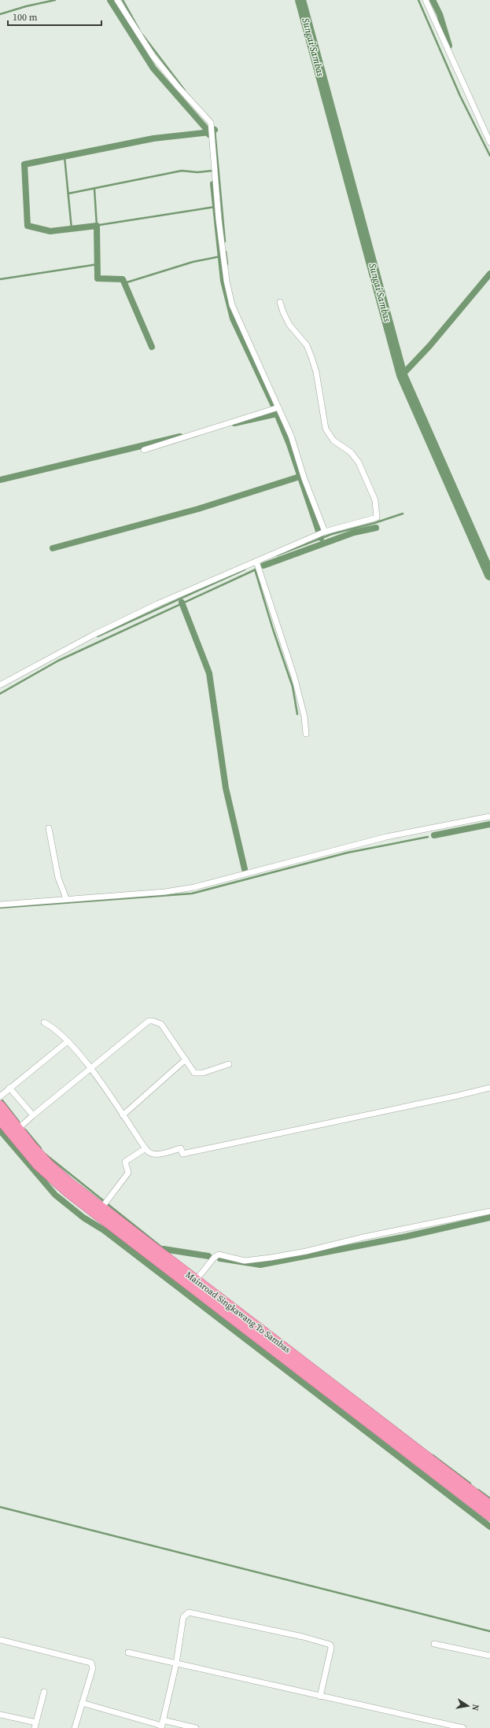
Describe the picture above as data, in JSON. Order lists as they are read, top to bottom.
{
  "streets": {
    "highway": ["Mainroad Singkawang To Sambas"]
  },
  "water": ["Sungai Sambas"],
  "scale_bar": "100 m",
  "north": "right"
}
